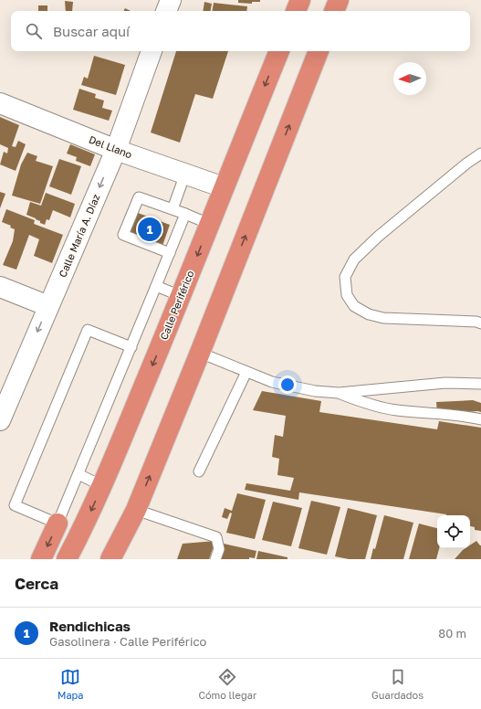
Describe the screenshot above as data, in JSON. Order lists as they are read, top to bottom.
{
  "streets": {
    "highway": ["Calle Periférico"],
    "street": ["Del Llano", "Calle María A. Díaz"]
  },
  "crossings": [
    ["Del Llano", "Calle María A. Díaz"],
    ["Del Llano", "Calle Periférico"]
  ],
  "one_way": ["Calle María A. Díaz"],
  "north": "left",
  "page": {
    "search": "Buscar aquí",
    "pins": "1",
    "heading": "Cerca",
    "list": [
      {
        "mark": "1",
        "name": "Rendichicas",
        "note": "Gasolinera · Calle Periférico",
        "value": "80 m"
      }
    ],
    "nav": ["Mapa", "Cómo llegar", "Guardados"]
  }
}
